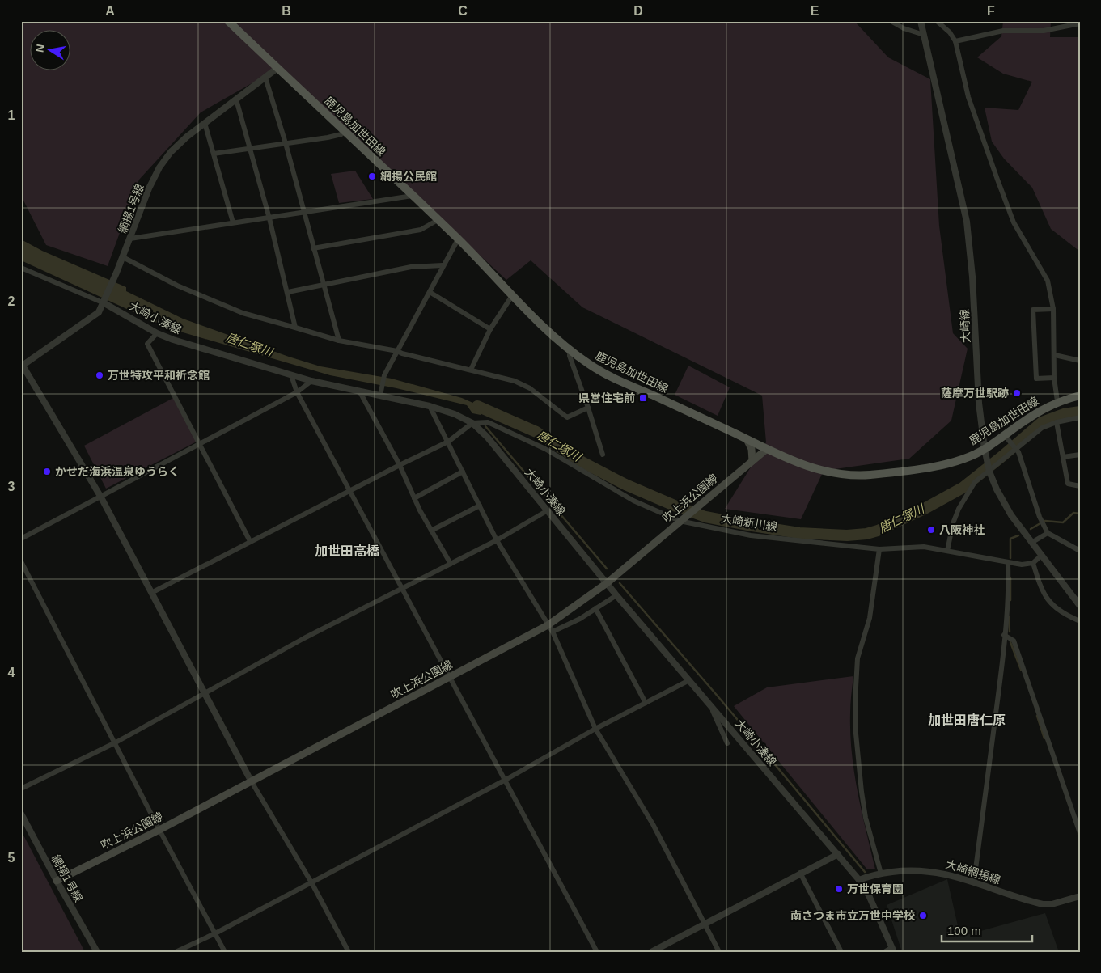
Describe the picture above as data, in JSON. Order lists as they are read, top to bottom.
{
  "streets": {
    "main road": ["鹿児島加世田線", "吹上浜公園線"],
    "street": [
      "網揚1号線",
      "大崎小湊線",
      "大崎線",
      "大崎新川線",
      "大崎網揚線"
    ]
  },
  "crossings": [
    ["鹿児島加世田線", "網揚1号線"],
    ["鹿児島加世田線", "大崎線"],
    ["鹿児島加世田線", "吹上浜公園線"],
    ["網揚1号線", "大崎小湊線"],
    ["網揚1号線", "吹上浜公園線"],
    ["大崎小湊線", "吹上浜公園線"],
    ["大崎小湊線", "大崎新川線"],
    ["大崎小湊線", "大崎網揚線"],
    ["吹上浜公園線", "大崎新川線"]
  ],
  "districts": ["加世田高橋", "加世田唐仁原"],
  "water": ["唐仁塚川"],
  "places": {
    "other": [
      "網揚公民館",
      "万世特攻平和祈念館",
      "薩摩万世駅跡",
      "かせだ海浜温泉ゆうらく",
      "八阪神社",
      "万世保育園",
      "南さつま市立万世中学校"
    ],
    "transit": ["県営住宅前"]
  },
  "scale_bar": "100 m",
  "north": "left",
  "grid": {
    "columns": [
      "A",
      "B",
      "C",
      "D",
      "E",
      "F"
    ],
    "rows": [
      "1",
      "2",
      "3",
      "4",
      "5"
    ]
  }
}
